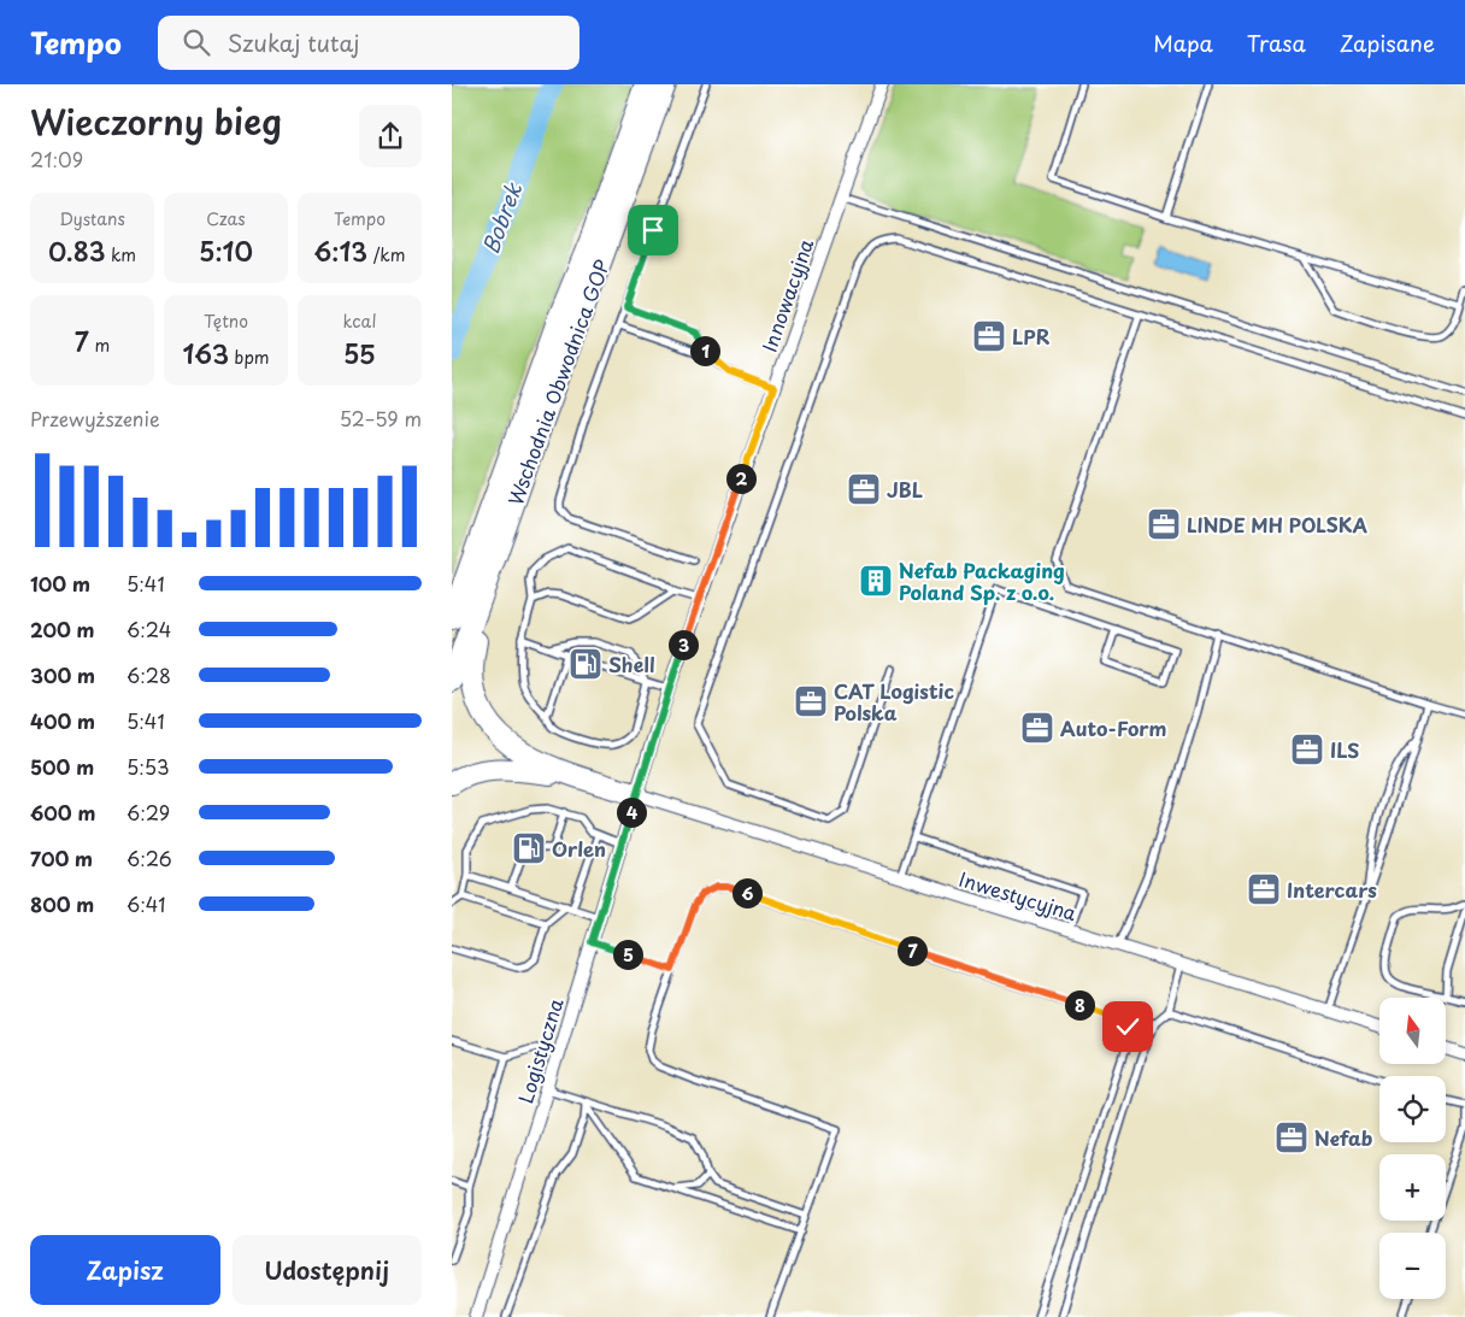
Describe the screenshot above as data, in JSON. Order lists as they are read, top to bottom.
{
  "streets": {
    "highway": ["Wschodnia Obwodnica GOP"],
    "street": ["Innowacyjna", "Inwestycyjna", "Logistyczna"]
  },
  "crossings": [
    ["Innowacyjna", "Inwestycyjna"],
    ["Innowacyjna", "Logistyczna"],
    ["Inwestycyjna", "Logistyczna"]
  ],
  "water": ["Bobrek"],
  "places": {
    "office": [
      "LPR",
      "JBL",
      "LINDE MH POLSKA",
      "CAT Logistic Polska",
      "Auto-Form",
      "ILS",
      "Intercars",
      "Nefab"
    ],
    "building": ["Nefab Packaging Poland Sp. z o.o."],
    "fuel station": ["Shell", "Orlen"]
  },
  "north": "top",
  "page": {
    "header": "Tempo",
    "search": "Szukaj tutaj",
    "nav": ["Mapa", "Trasa", "Zapisane"],
    "heading": ["Wieczorny bieg", "21:09"],
    "stats": [
      ["Dystans", "0.83 km"],
      ["Czas", "5:10"],
      ["Tempo", "6:13 /km"],
      ["7 m"],
      ["Tętno", "163 bpm"],
      ["kcal", "55"]
    ],
    "pins": [
      "1",
      "2",
      "3",
      "4",
      "6",
      "7",
      "5",
      "8"
    ],
    "chart": ["Przewyższenie", "52–59 m"],
    "list": [
      {
        "name": "100 m",
        "note": "5:41"
      },
      {
        "name": "200 m",
        "note": "6:24"
      },
      {
        "name": "300 m",
        "note": "6:28"
      },
      {
        "name": "400 m",
        "note": "5:41"
      },
      {
        "name": "500 m",
        "note": "5:53"
      },
      {
        "name": "600 m",
        "note": "6:29"
      },
      {
        "name": "700 m",
        "note": "6:26"
      },
      {
        "name": "800 m",
        "note": "6:41"
      }
    ],
    "map_buttons": ["+", "−"],
    "buttons": ["Zapisz", "Udostępnij"]
  }
}
